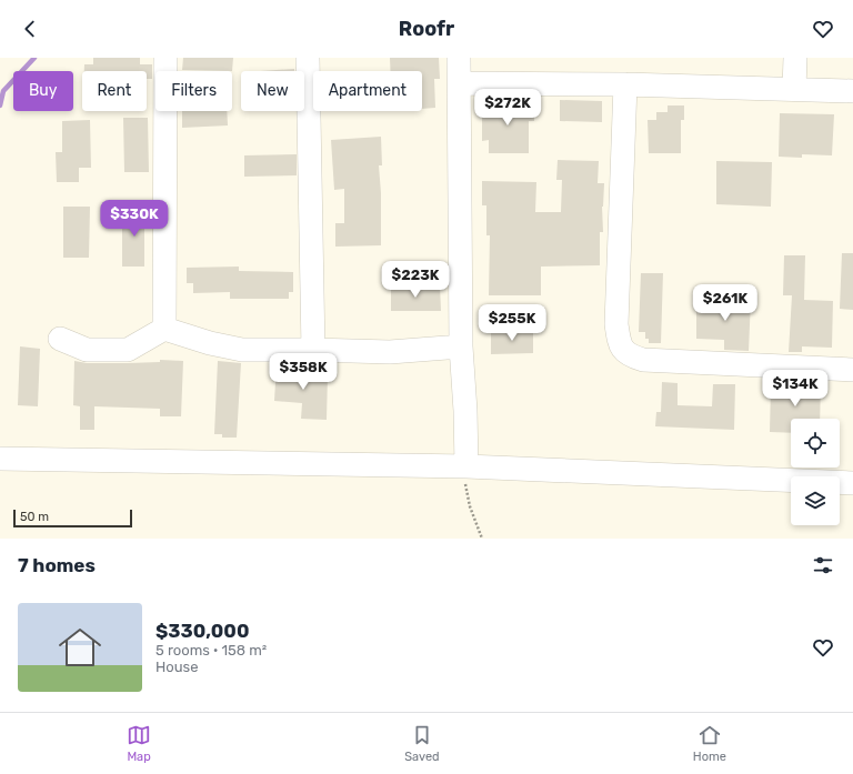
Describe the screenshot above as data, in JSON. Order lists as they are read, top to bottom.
{
  "scale_bar": "50 m",
  "page": {
    "header": "Roofr",
    "chip": [
      "Buy",
      "Rent",
      "Filters",
      "New",
      "Apartment"
    ],
    "price": [
      "$272K",
      "$330K",
      "$223K",
      "$261K",
      "$255K",
      "$358K",
      "$134K"
    ],
    "scale": "50 m",
    "heading": "7 homes",
    "list": [
      {
        "name": "$330,000",
        "note": "5 rooms · 158 m² · House"
      }
    ],
    "tabs": ["Map", "Saved", "Home"]
  }
}
